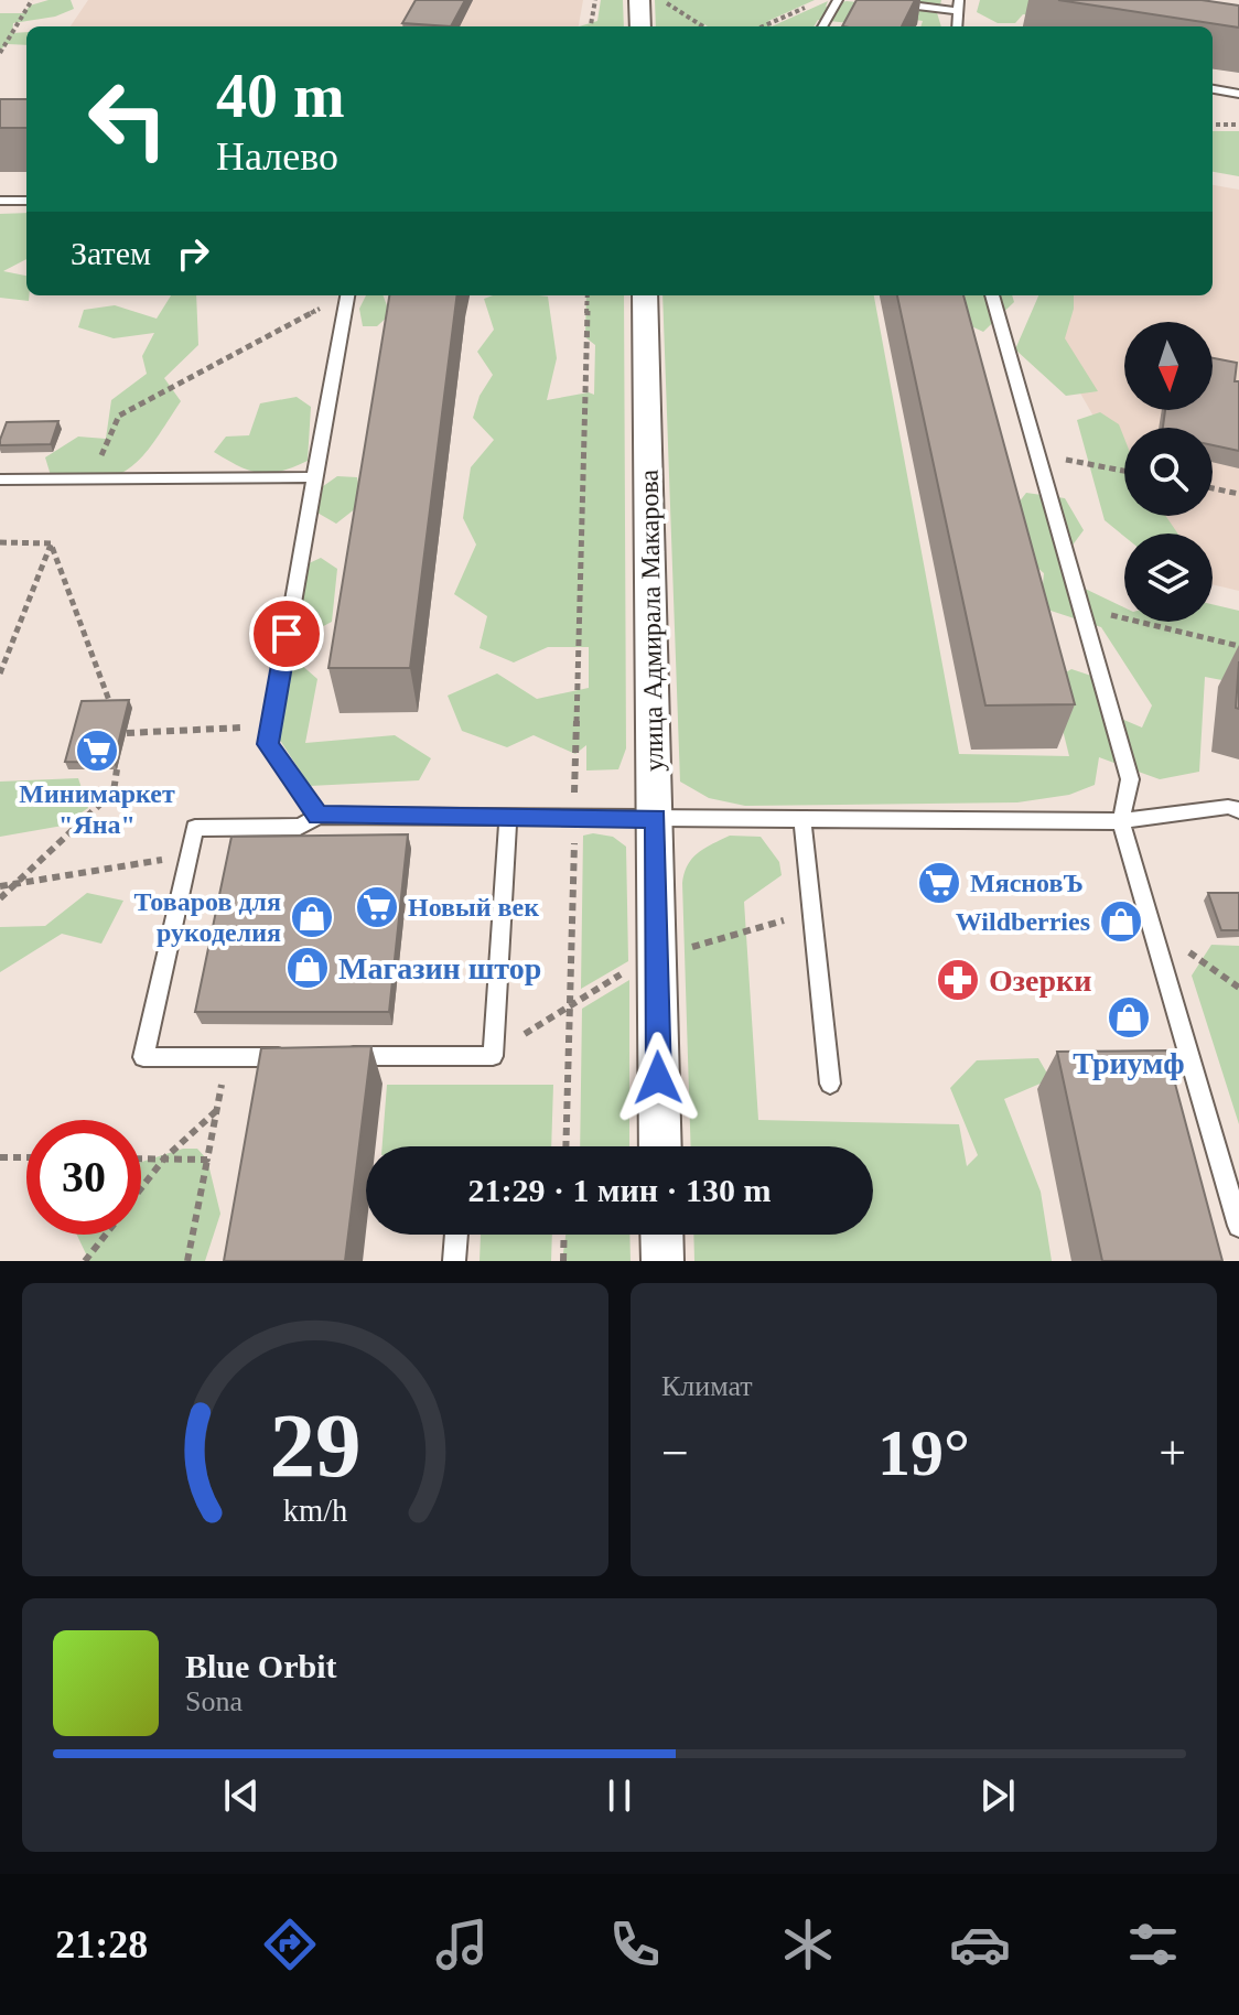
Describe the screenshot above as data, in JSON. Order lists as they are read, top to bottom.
{
  "streets": {
    "street": ["улица Адмирала Макарова"]
  },
  "places": {
    "supermarket": ["Минимаркет \"Яна\"", "МясновЪ", "Новый век"],
    "shop": [
      "Товаров для рукоделия",
      "Wildberries",
      "Магазин штор",
      "Триумф"
    ],
    "pharmacy": ["Озерки"]
  },
  "north": "bottom",
  "page": {
    "turn": ["40 m", "Налево"],
    "then": "Затем",
    "limit": "30",
    "trip": "21:29 · 1 мин · 130 m",
    "tile": "Климат",
    "heat": ["−", "19°", "+"],
    "song": ["Blue Orbit", "Sona"],
    "tabs": "21:28",
    "gauge": ["29", "km/h"]
  }
}
